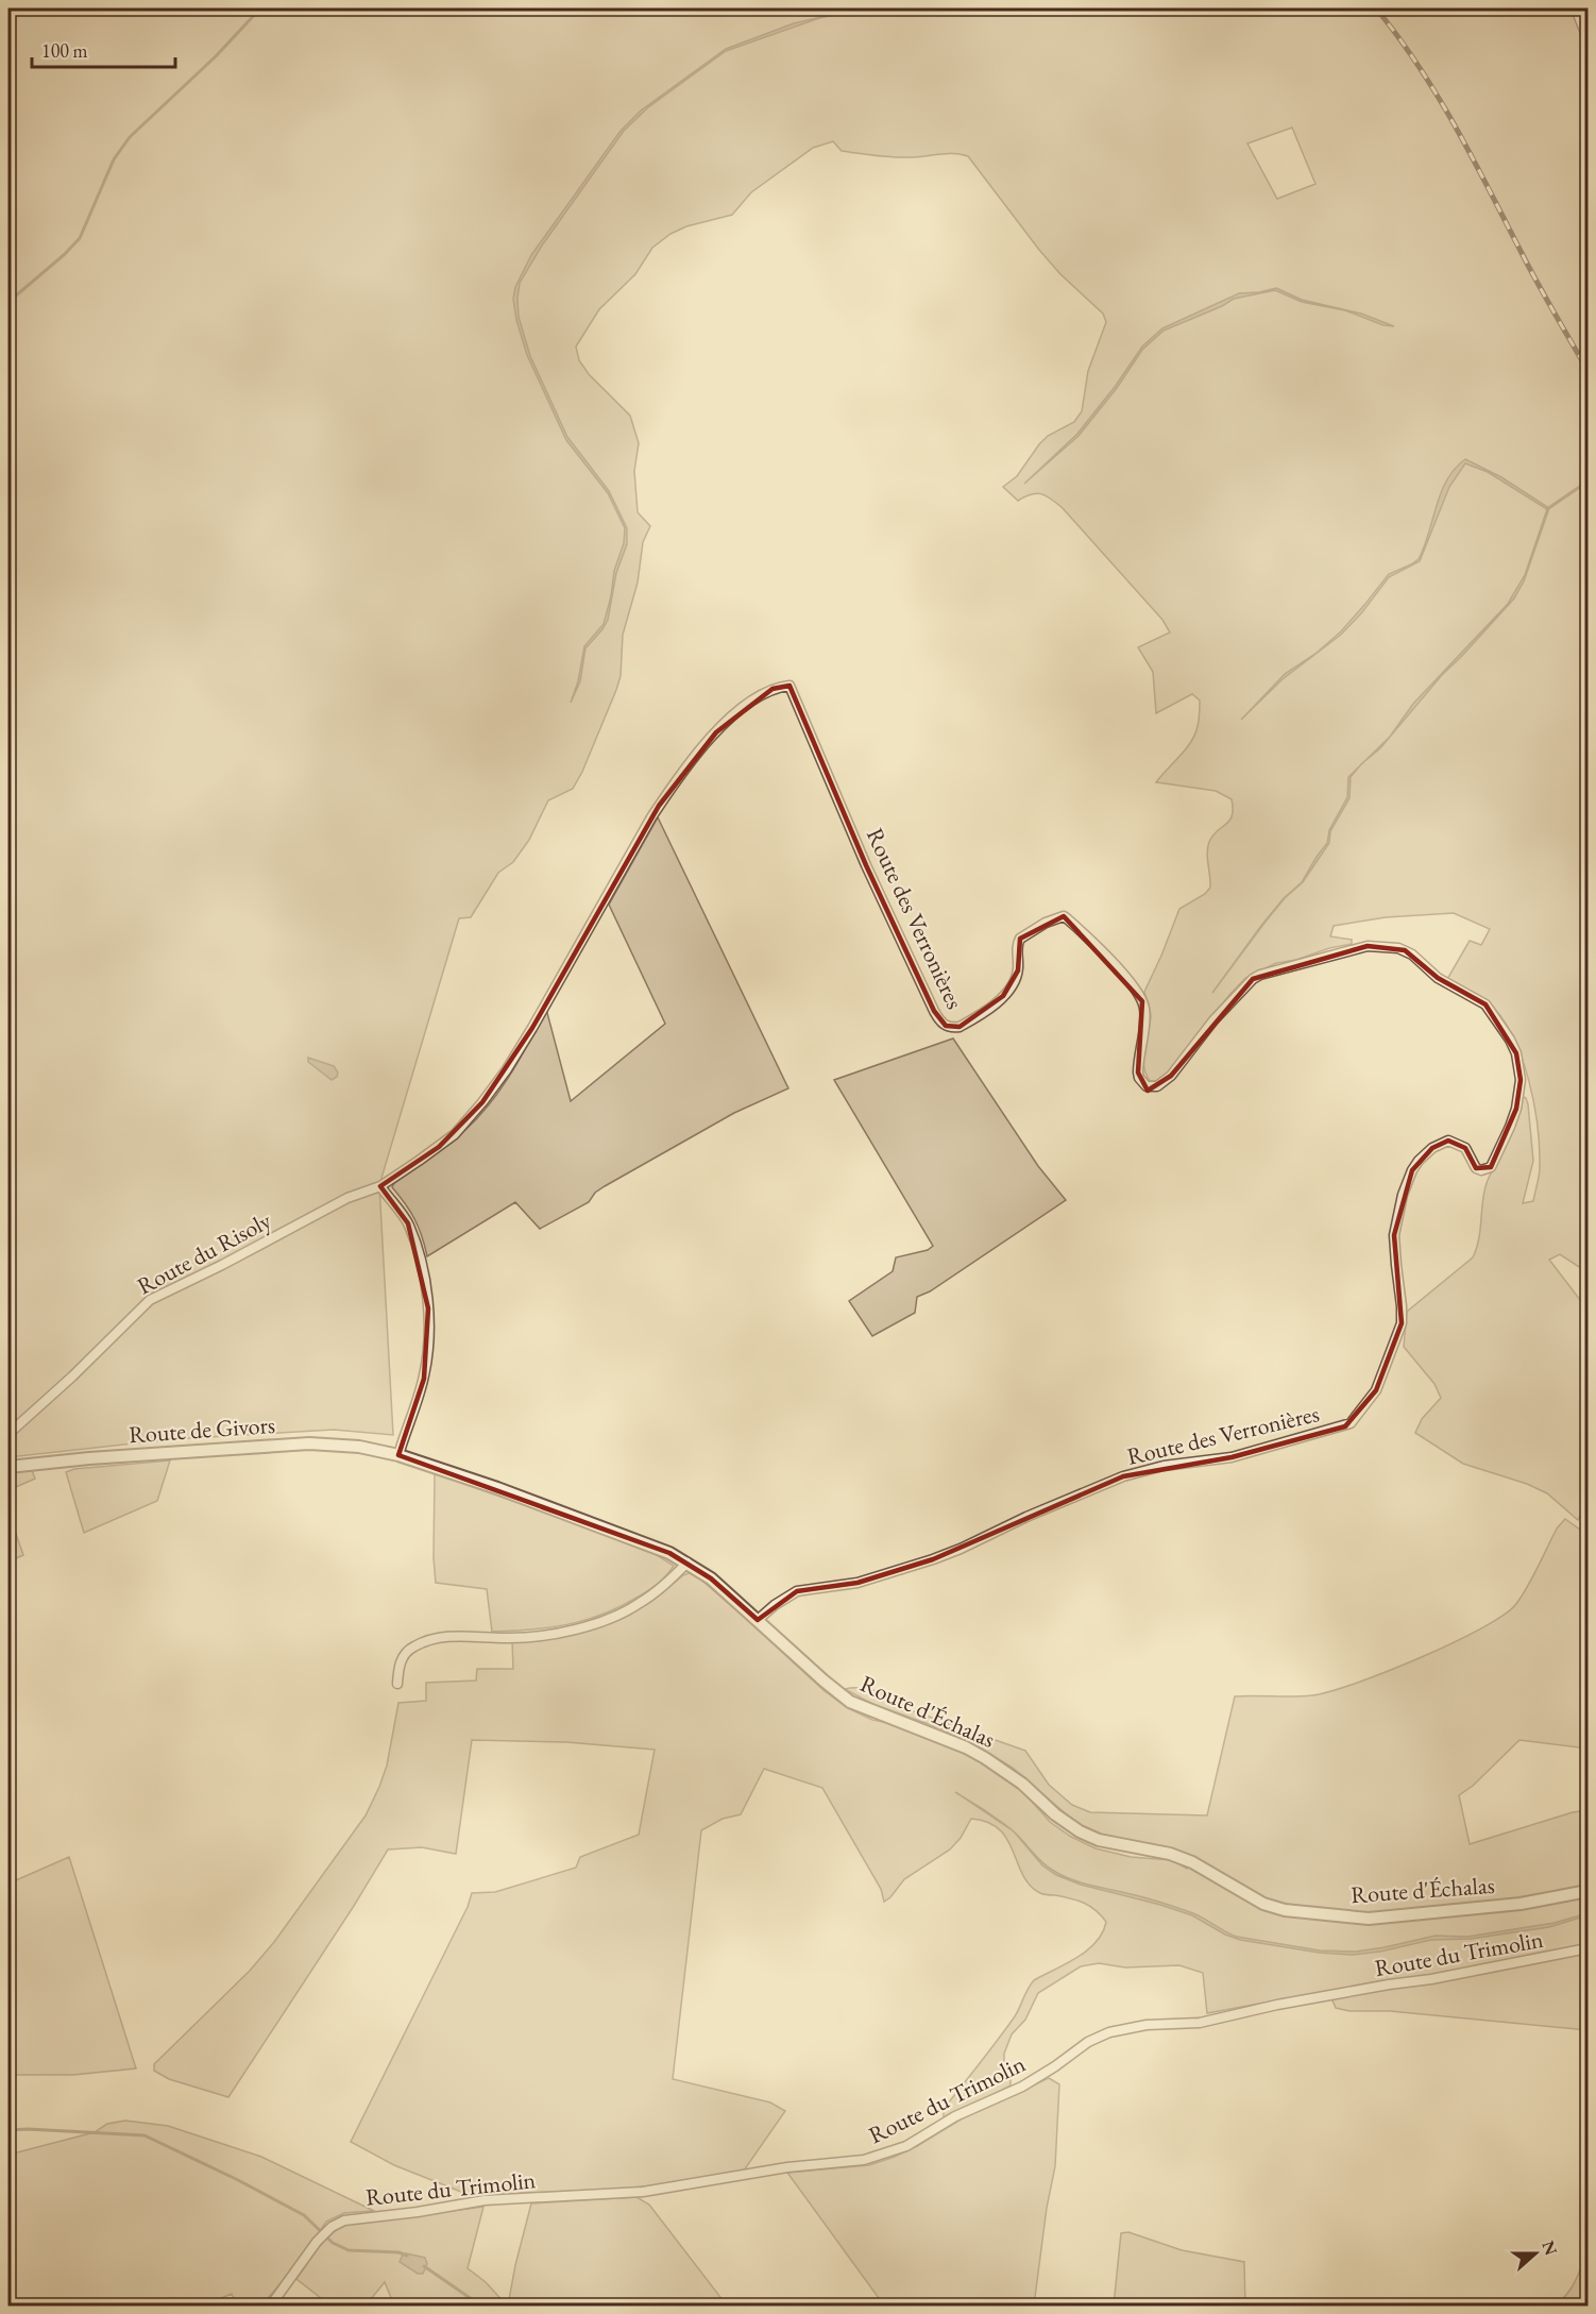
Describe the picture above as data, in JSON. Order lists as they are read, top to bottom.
{
  "streets": {
    "street": [
      "Route des Verronières",
      "Route du Risoly",
      "Route de Givors",
      "Route d'Échalas",
      "Route du Trimolin"
    ]
  },
  "crossings": [
    ["Route des Verronières", "Route du Risoly"],
    ["Route des Verronières", "Route d'Échalas"],
    ["Route de Givors", "Route d'Échalas"]
  ],
  "scale_bar": "100 m",
  "north": "right"
}
